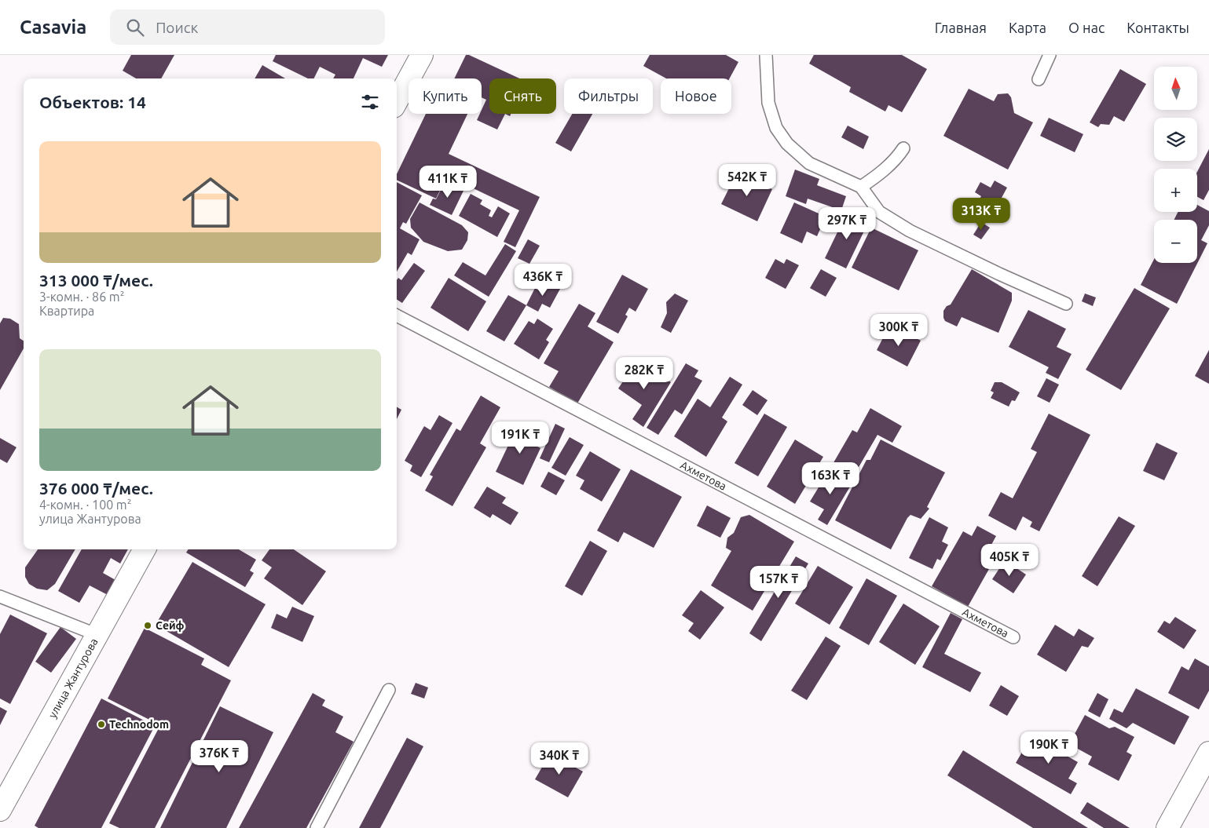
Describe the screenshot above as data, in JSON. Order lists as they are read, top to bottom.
{
  "streets": {
    "street": ["улица Жантурова"],
    "lane": ["Ахметова"]
  },
  "places": ["Сейф", "Technodom"],
  "north": "top",
  "page": {
    "header": "Casavia",
    "search": "Поиск",
    "nav": [
      "Главная",
      "Карта",
      "О нас",
      "Контакты"
    ],
    "map_buttons": ["+", "−"],
    "chip": [
      "Купить",
      "Снять",
      "Фильтры",
      "Новое"
    ],
    "heading": "Объектов: 14",
    "list": [
      {
        "name": "313 000 ₸/мес.",
        "note": "3-комн. · 86 m² · Квартира"
      },
      {
        "name": "376 000 ₸/мес.",
        "note": "4-комн. · 100 m² · улица Жантурова"
      }
    ],
    "price": [
      "542K ₸",
      "411K ₸",
      "313K ₸",
      "297K ₸",
      "436K ₸",
      "300K ₸",
      "282K ₸",
      "191K ₸",
      "163K ₸",
      "405K ₸",
      "157K ₸",
      "190K ₸",
      "376K ₸",
      "340K ₸"
    ]
  }
}
